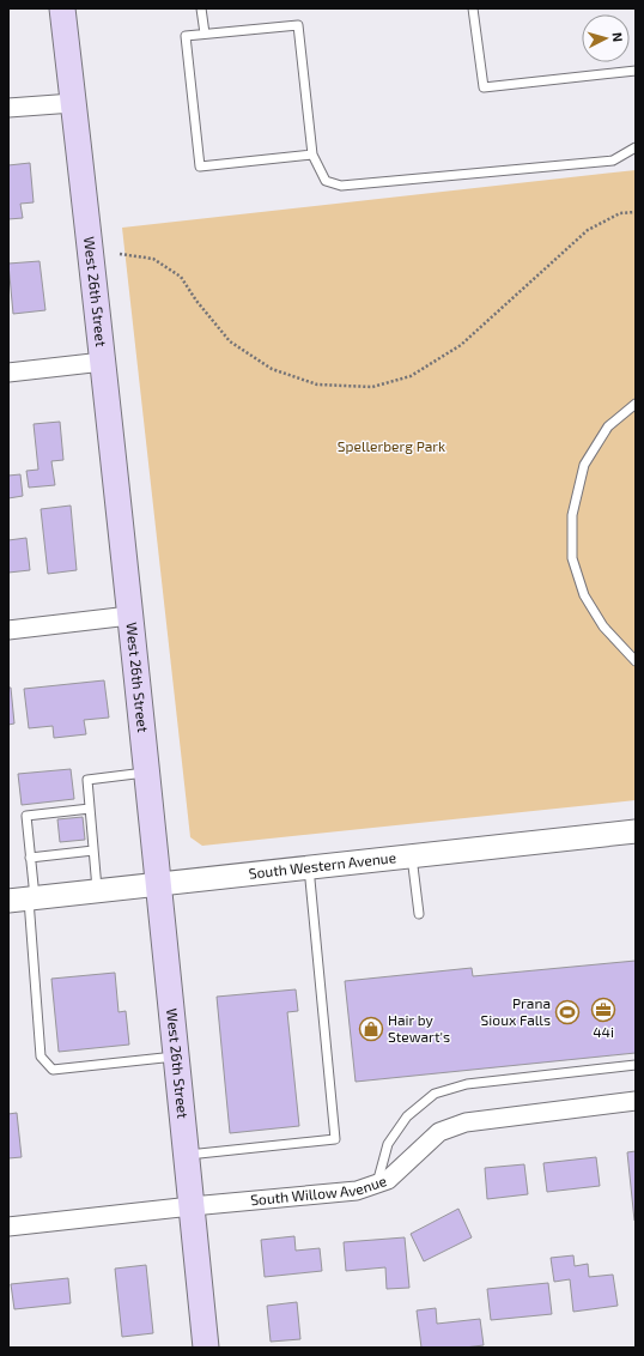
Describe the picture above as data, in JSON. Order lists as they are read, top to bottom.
{
  "streets": {
    "main road": ["West 26th Street"],
    "street": ["South Western Avenue", "South Willow Avenue"]
  },
  "crossings": [
    ["West 26th Street", "South Western Avenue"],
    ["West 26th Street", "South Willow Avenue"]
  ],
  "parks": ["Spellerberg Park"],
  "places": {
    "office": ["44i"],
    "sports": ["Prana Sioux Falls"],
    "shop": ["Hair by Stewart's"]
  },
  "north": "right"
}
